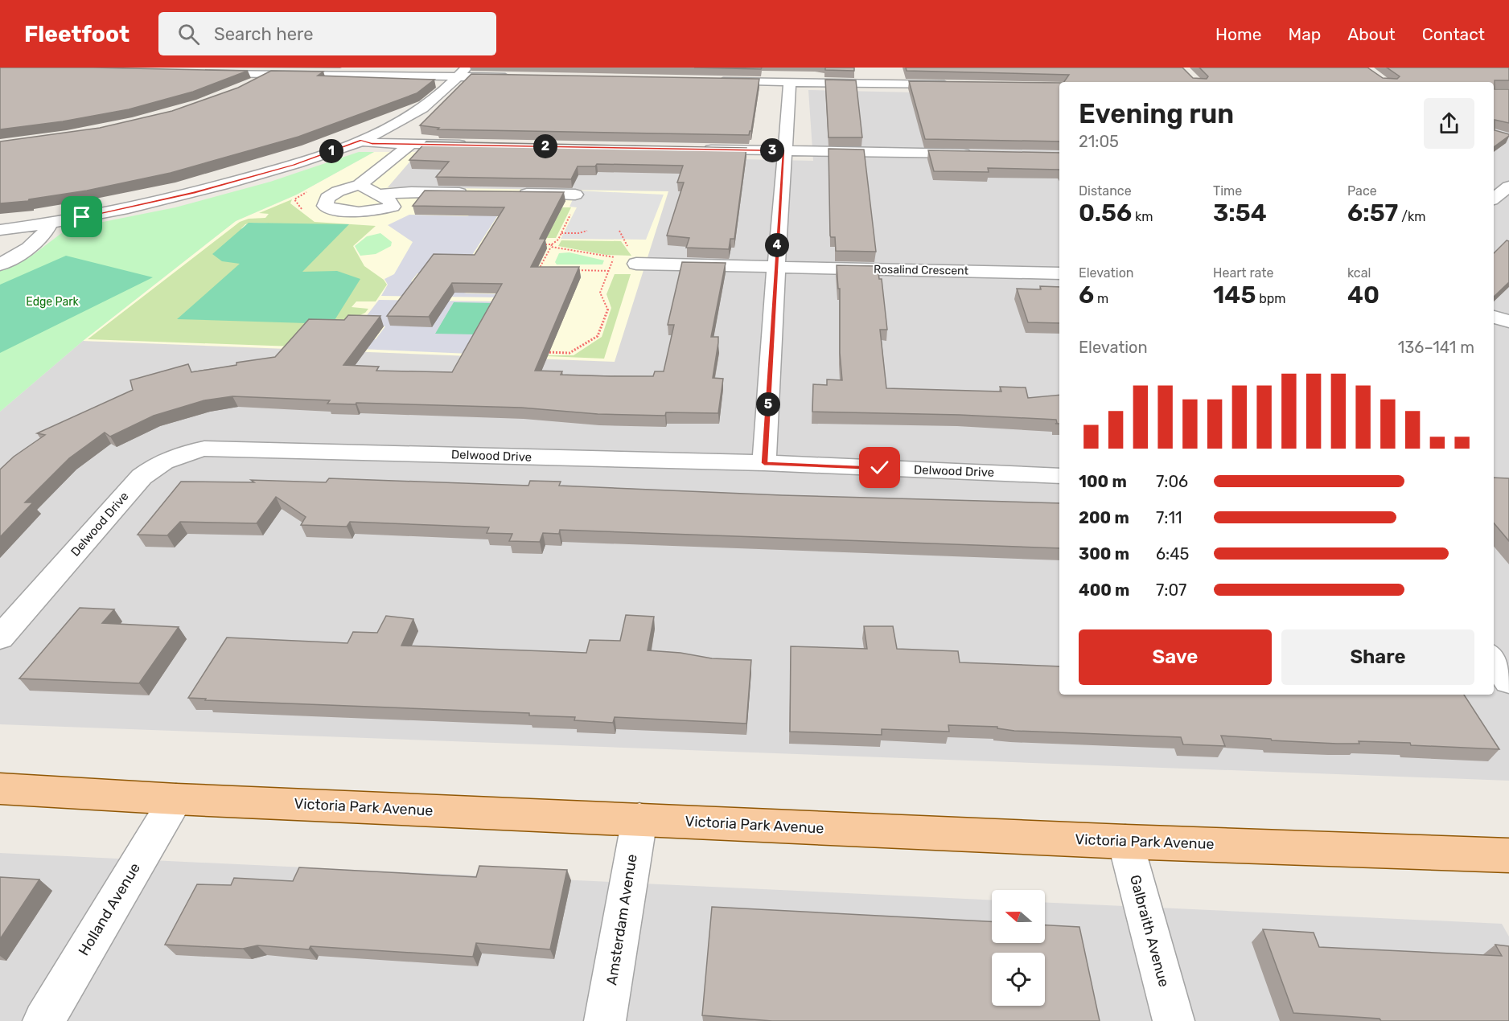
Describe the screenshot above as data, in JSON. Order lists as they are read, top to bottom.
{
  "streets": {
    "main road": ["Victoria Park Avenue"],
    "street": [
      "Rosalind Crescent",
      "Delwood Drive",
      "Holland Avenue",
      "Amsterdam Avenue",
      "Galbraith Avenue"
    ]
  },
  "crossings": [
    ["Victoria Park Avenue", "Holland Avenue"],
    ["Victoria Park Avenue", "Amsterdam Avenue"],
    ["Victoria Park Avenue", "Galbraith Avenue"]
  ],
  "parks": ["Edge Park"],
  "north": "left",
  "page": {
    "header": "Fleetfoot",
    "search": "Search here",
    "nav": [
      "Home",
      "Map",
      "About",
      "Contact"
    ],
    "heading": ["Evening run", "21:05"],
    "pins": [
      "2",
      "3",
      "1",
      "4",
      "5"
    ],
    "stats": [
      ["Distance", "0.56 km"],
      ["Time", "3:54"],
      ["Pace", "6:57 /km"],
      ["Elevation", "6 m"],
      ["Heart rate", "145 bpm"],
      ["kcal", "40"]
    ],
    "chart": ["Elevation", "136–141 m"],
    "list": [
      {
        "name": "100 m",
        "note": "7:06"
      },
      {
        "name": "200 m",
        "note": "7:11"
      },
      {
        "name": "300 m",
        "note": "6:45"
      },
      {
        "name": "400 m",
        "note": "7:07"
      }
    ],
    "buttons": ["Save", "Share"]
  }
}
